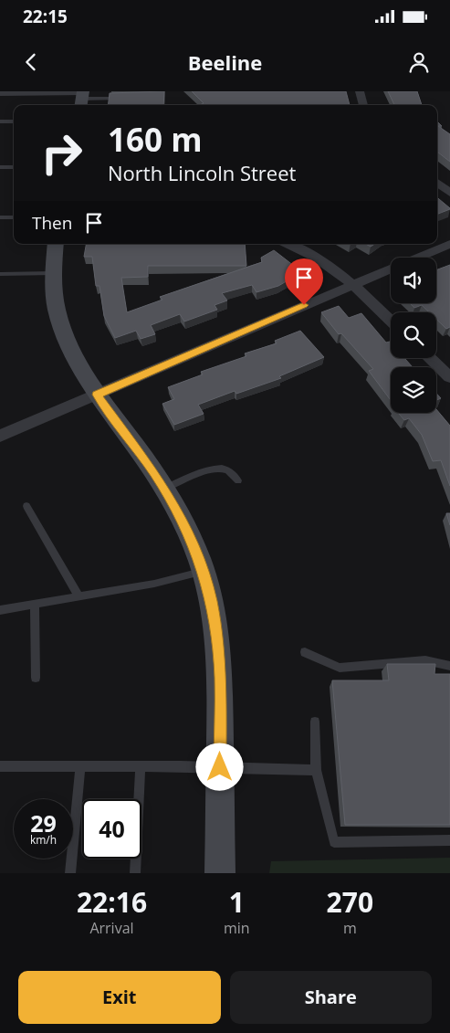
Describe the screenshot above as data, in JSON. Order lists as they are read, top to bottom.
{
  "page": {
    "status": "22:15",
    "header": "Beeline",
    "turn": ["160 m", "North Lincoln Street"],
    "then": "Then",
    "speed": "29 km/h",
    "limit": "40",
    "eta": [
      "22:16",
      "Arrival",
      "1",
      "min",
      "270",
      "m"
    ],
    "buttons": ["Exit", "Share"]
  }
}
